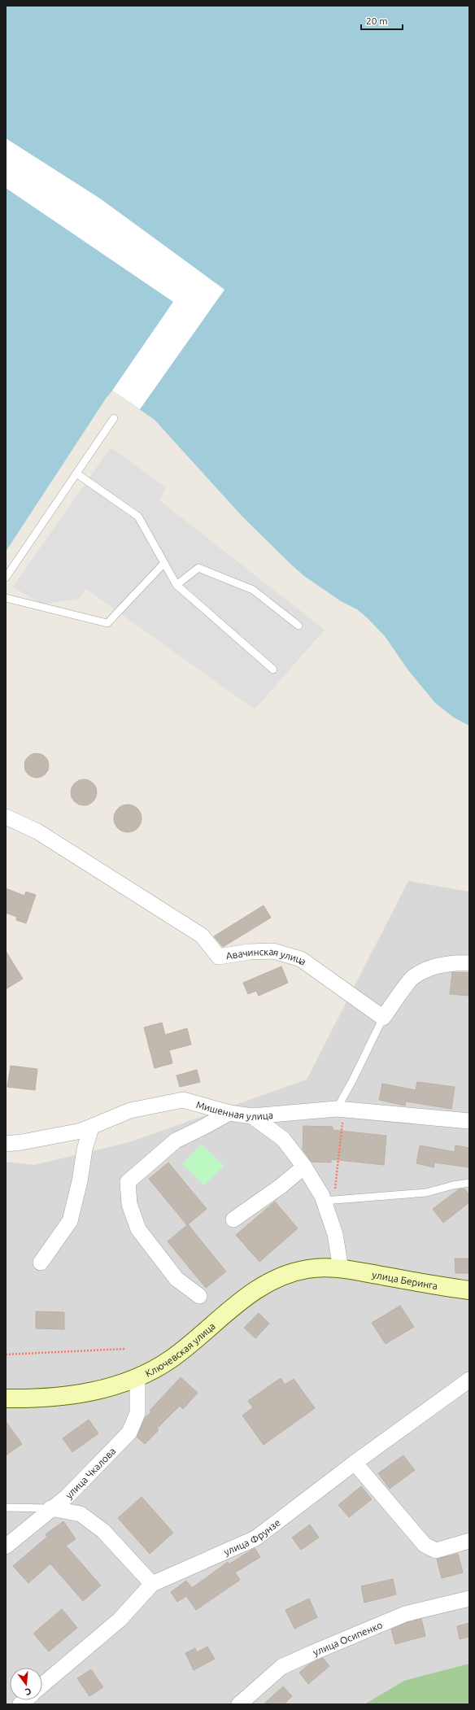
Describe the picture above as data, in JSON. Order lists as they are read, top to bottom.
{
  "streets": {
    "main road": ["улица Беринга", "Ключевская улица"],
    "street": [
      "Авачинская улица",
      "Мишенная улица",
      "улица Чкалова",
      "улица Фрунзе",
      "улица Осипенко"
    ]
  },
  "crossings": [
    ["улица Беринга", "Ключевская улица"],
    ["Ключевская улица", "улица Чкалова"]
  ],
  "scale_bar": "20 m",
  "north": "bottom"
}
